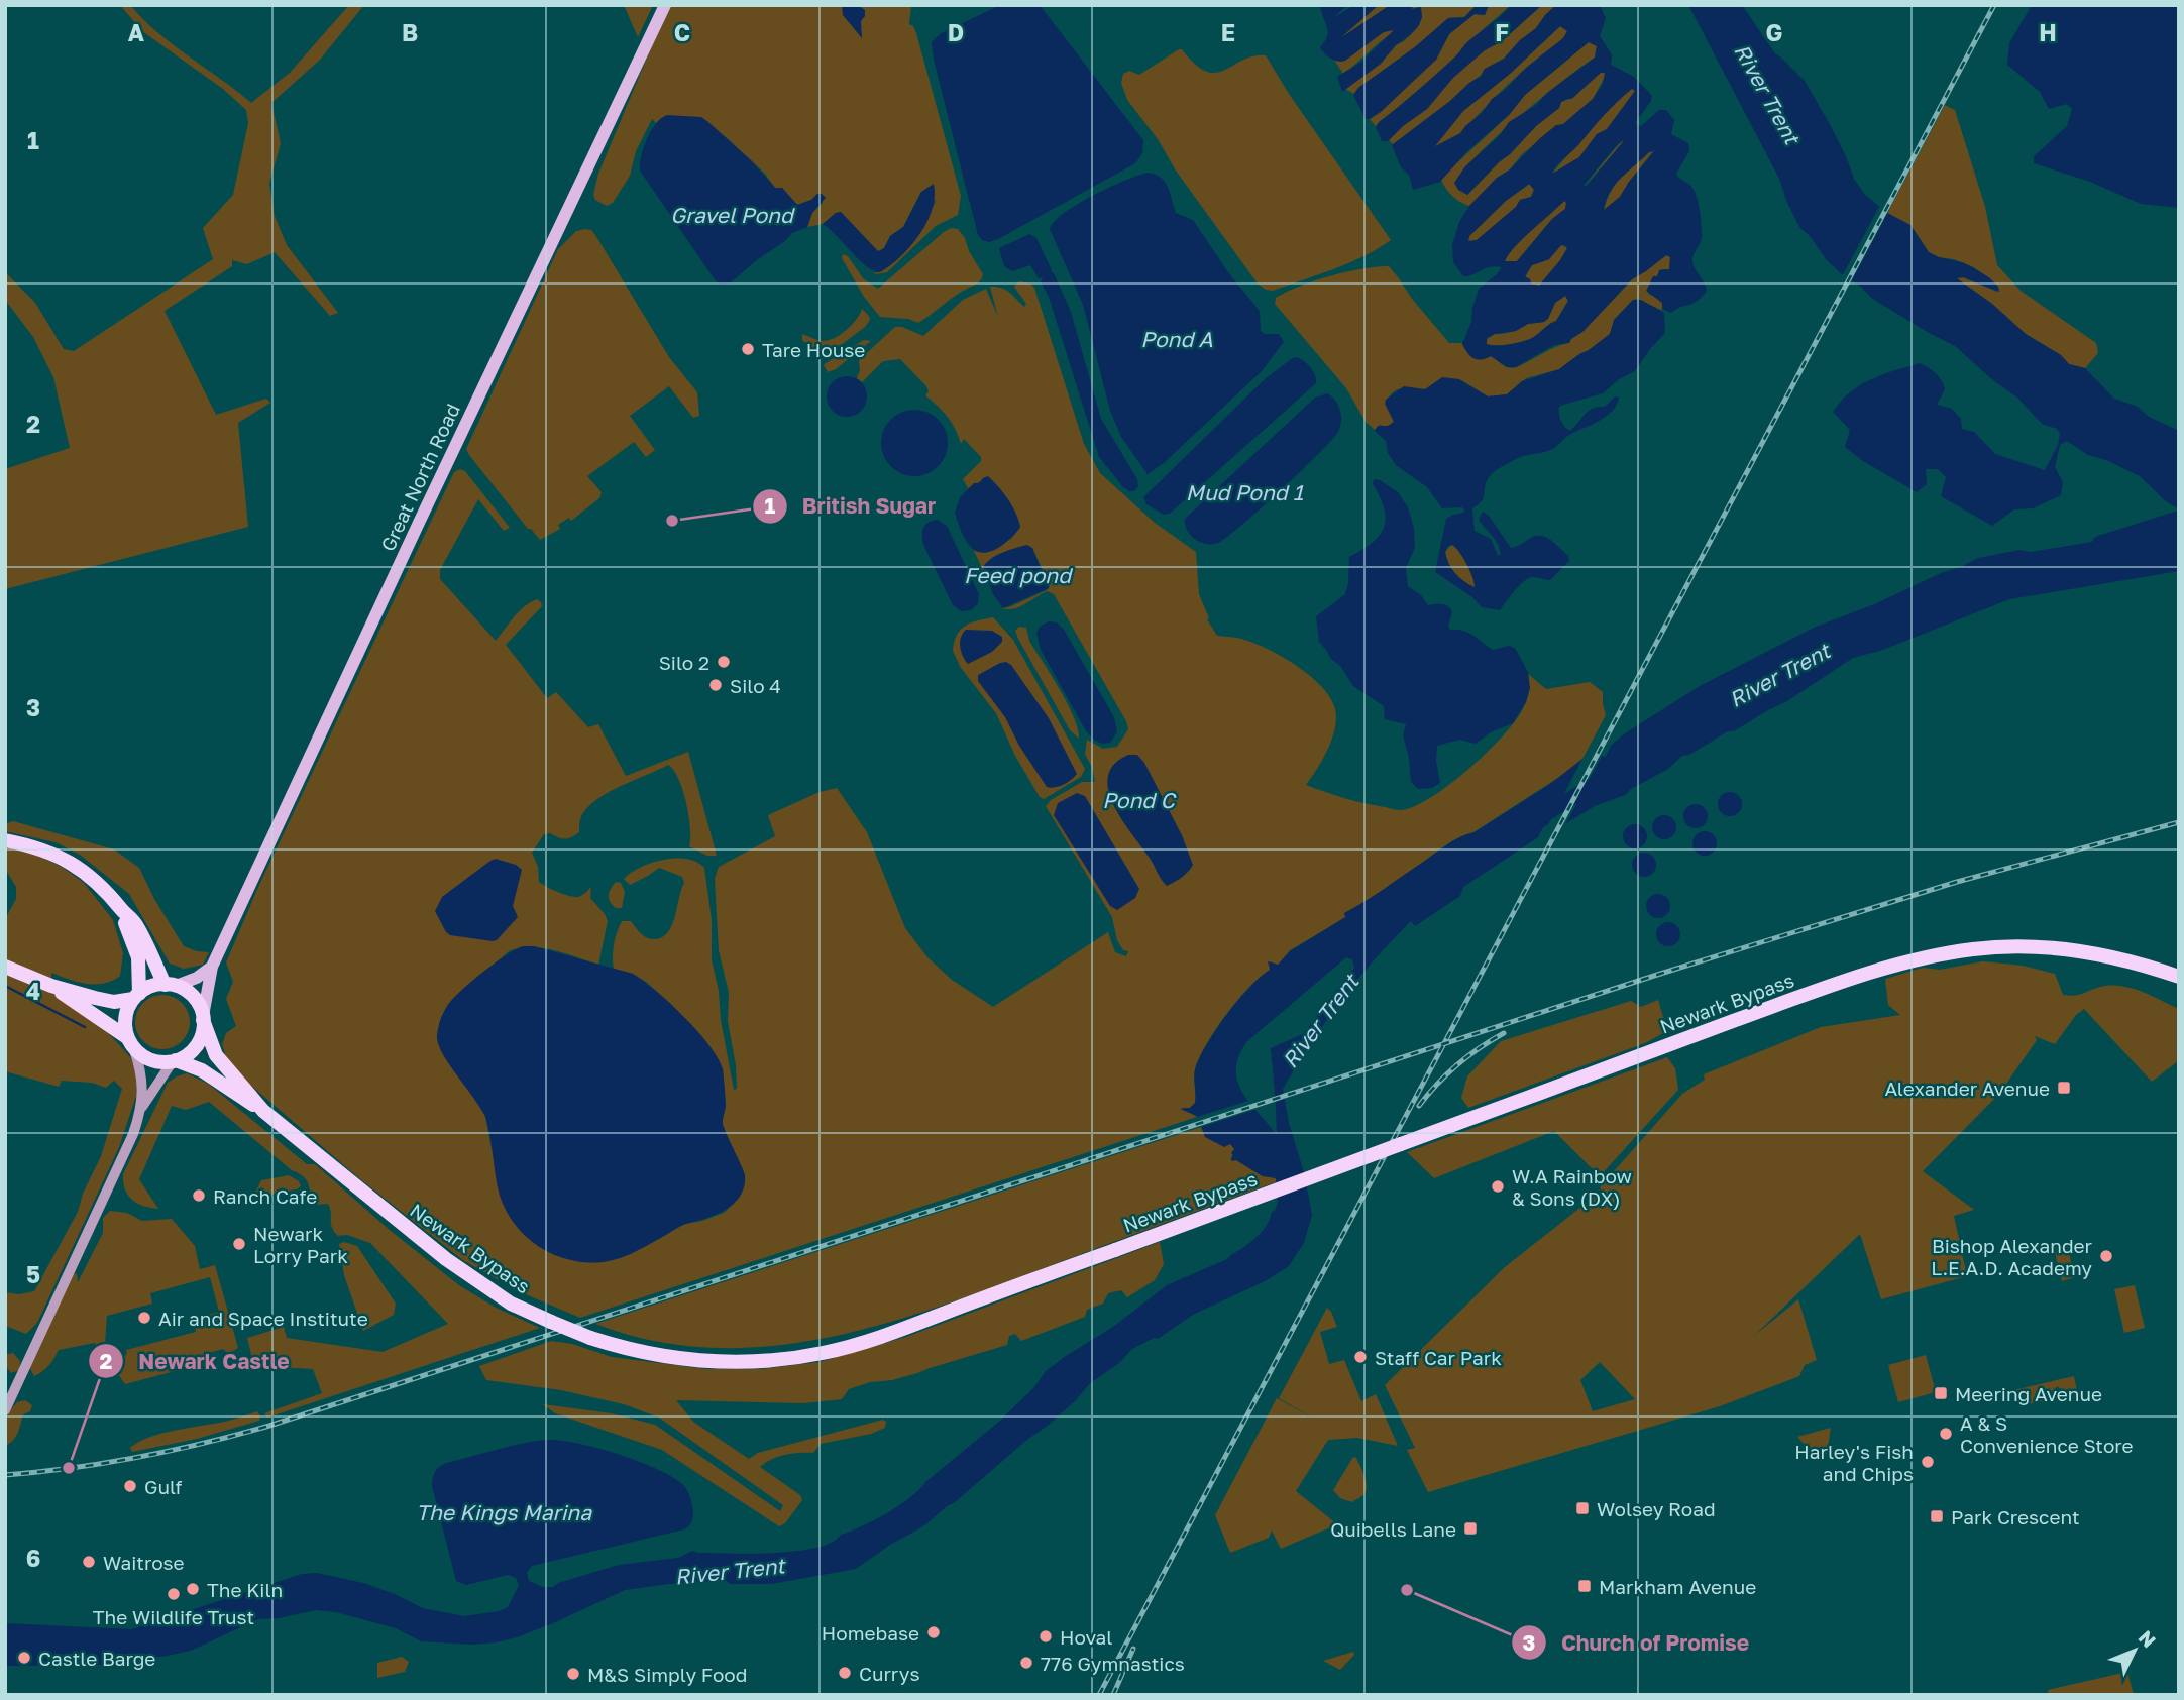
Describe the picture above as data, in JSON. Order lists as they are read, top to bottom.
{
  "streets": {
    "highway": ["Newark Bypass"],
    "main road": ["Great North Road"]
  },
  "crossings": [
    ["Great North Road", "Newark Bypass"]
  ],
  "water": [
    "River Trent",
    "Gravel Pond",
    "Pond A",
    "Mud Pond 1",
    "Feed pond",
    "Pond C",
    "The Kings Marina"
  ],
  "places": {
    "other": [
      "Tare House",
      "British Sugar",
      "Silo 2",
      "Silo 4",
      "W.A Rainbow & Sons (DX)",
      "Ranch Cafe",
      "Newark Lorry Park",
      "Bishop Alexander L.E.A.D. Academy",
      "Air and Space Institute",
      "Staff Car Park",
      "A & S Convenience Store",
      "Harley's Fish and Chips",
      "Newark Castle",
      "Gulf",
      "Waitrose",
      "The Kiln",
      "Church of Promise",
      "The Wildlife Trust",
      "Homebase",
      "Hoval",
      "Castle Barge",
      "776 Gymnastics",
      "Currys",
      "M&S Simply Food"
    ],
    "transit": [
      "Alexander Avenue",
      "Meering Avenue",
      "Wolsey Road",
      "Park Crescent",
      "Quibells Lane",
      "Markham Avenue"
    ]
  },
  "north": "top right",
  "grid": {
    "columns": [
      "A",
      "B",
      "C",
      "D",
      "E",
      "F",
      "G",
      "H"
    ],
    "rows": [
      "1",
      "2",
      "3",
      "4",
      "5",
      "6"
    ]
  }
}
